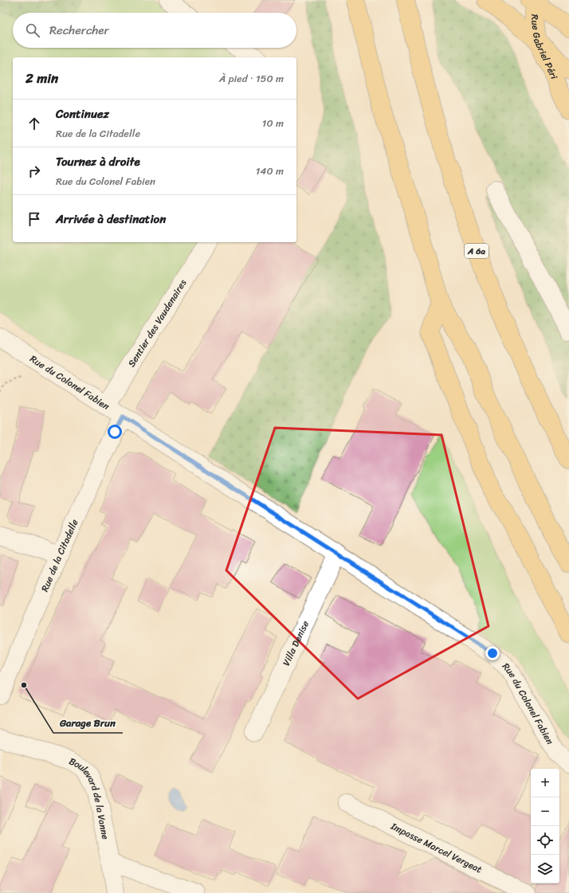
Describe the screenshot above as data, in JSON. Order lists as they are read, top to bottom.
{
  "streets": {
    "main road": ["Rue Gabriel Péri", "A 6a"],
    "street": [
      "Sentier des Vaudenaires",
      "Rue du Colonel Fabien",
      "Rue de la Citadelle",
      "Villa Denise",
      "Boulevard de la Vanne",
      "Impasse Marcel Vergeat"
    ]
  },
  "crossings": [
    ["Sentier des Vaudenaires", "Rue du Colonel Fabien"],
    ["Rue du Colonel Fabien", "Rue de la Citadelle"],
    ["Rue du Colonel Fabien", "Villa Denise"]
  ],
  "places": ["Garage Brun"],
  "page": {
    "search": "Rechercher",
    "heading": ["2 min", "À pied · 150 m"],
    "list": [
      ["Continuez", "Rue de la Citadelle", "10 m"],
      ["Tournez à droite", "Rue du Colonel Fabien", "140 m"],
      "Arrivée à destination"
    ],
    "map_buttons": ["+", "−"]
  }
}
